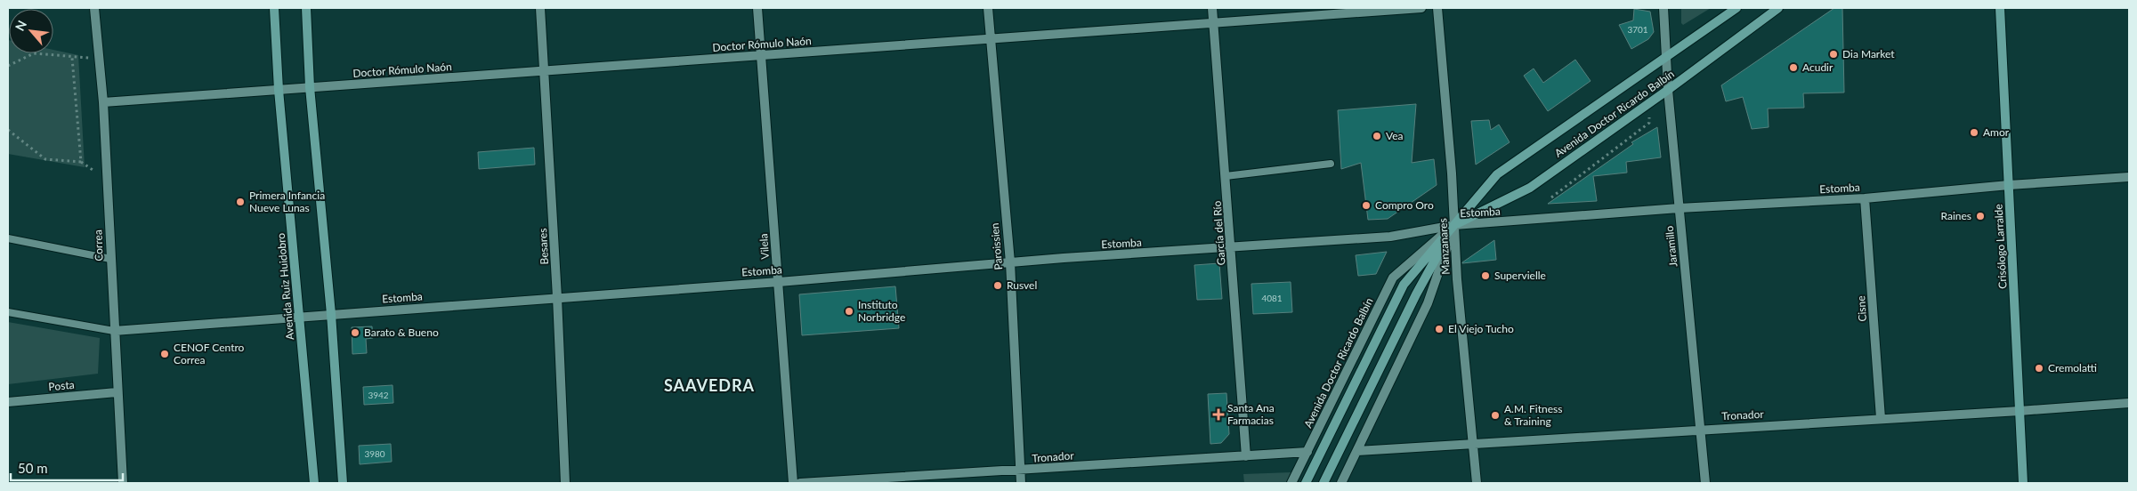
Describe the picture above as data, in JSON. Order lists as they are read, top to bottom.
{
  "streets": {
    "main road": ["Avenida Doctor Ricardo Balbín", "Crisólogo Larralde", "Avenida Ruiz Huidobro"],
    "street": [
      "Doctor Rómulo Naón",
      "Estomba",
      "García del Río",
      "Correa",
      "Besares",
      "Vilela",
      "Paroissien",
      "Manzanares",
      "Jaramillo",
      "Cisne",
      "Posta",
      "Tronador"
    ]
  },
  "crossings": [
    ["Doctor Rómulo Naón", "García del Río"],
    ["Doctor Rómulo Naón", "Correa"],
    ["Doctor Rómulo Naón", "Besares"],
    ["Doctor Rómulo Naón", "Vilela"],
    ["Doctor Rómulo Naón", "Paroissien"],
    ["Doctor Rómulo Naón", "Avenida Ruiz Huidobro"],
    ["Avenida Doctor Ricardo Balbín", "Estomba"],
    ["Avenida Doctor Ricardo Balbín", "Manzanares"],
    ["Avenida Doctor Ricardo Balbín", "Jaramillo"],
    ["Avenida Doctor Ricardo Balbín", "Tronador"],
    ["Estomba", "García del Río"],
    ["Estomba", "Correa"],
    ["Estomba", "Besares"],
    ["Estomba", "Vilela"],
    ["Estomba", "Paroissien"],
    ["Estomba", "Manzanares"],
    ["Estomba", "Jaramillo"],
    ["Estomba", "Crisólogo Larralde"],
    ["Estomba", "Avenida Ruiz Huidobro"],
    ["Estomba", "Cisne"],
    ["García del Río", "Tronador"],
    ["Correa", "Posta"],
    ["Paroissien", "Tronador"],
    ["Manzanares", "Tronador"],
    ["Jaramillo", "Tronador"],
    ["Crisólogo Larralde", "Tronador"],
    ["Cisne", "Tronador"]
  ],
  "districts": ["SAAVEDRA"],
  "places": {
    "other": [
      "Dia Market",
      "Acudir",
      "Amor",
      "Vea",
      "Primera Infancia Nueve Lunas",
      "Compro Oro",
      "Raines",
      "Supervielle",
      "Rusvel",
      "Instituto Norbridge",
      "El Viejo Tucho",
      "Barato & Bueno",
      "CENOF Centro Correa",
      "Cremolatti",
      "A.M. Fitness & Training"
    ],
    "health": ["Santa Ana Farmacias"]
  },
  "house_numbers": [
    "3701",
    "4081",
    "3942",
    "3980"
  ],
  "scale_bar": "50 m",
  "north": "top left"
}
